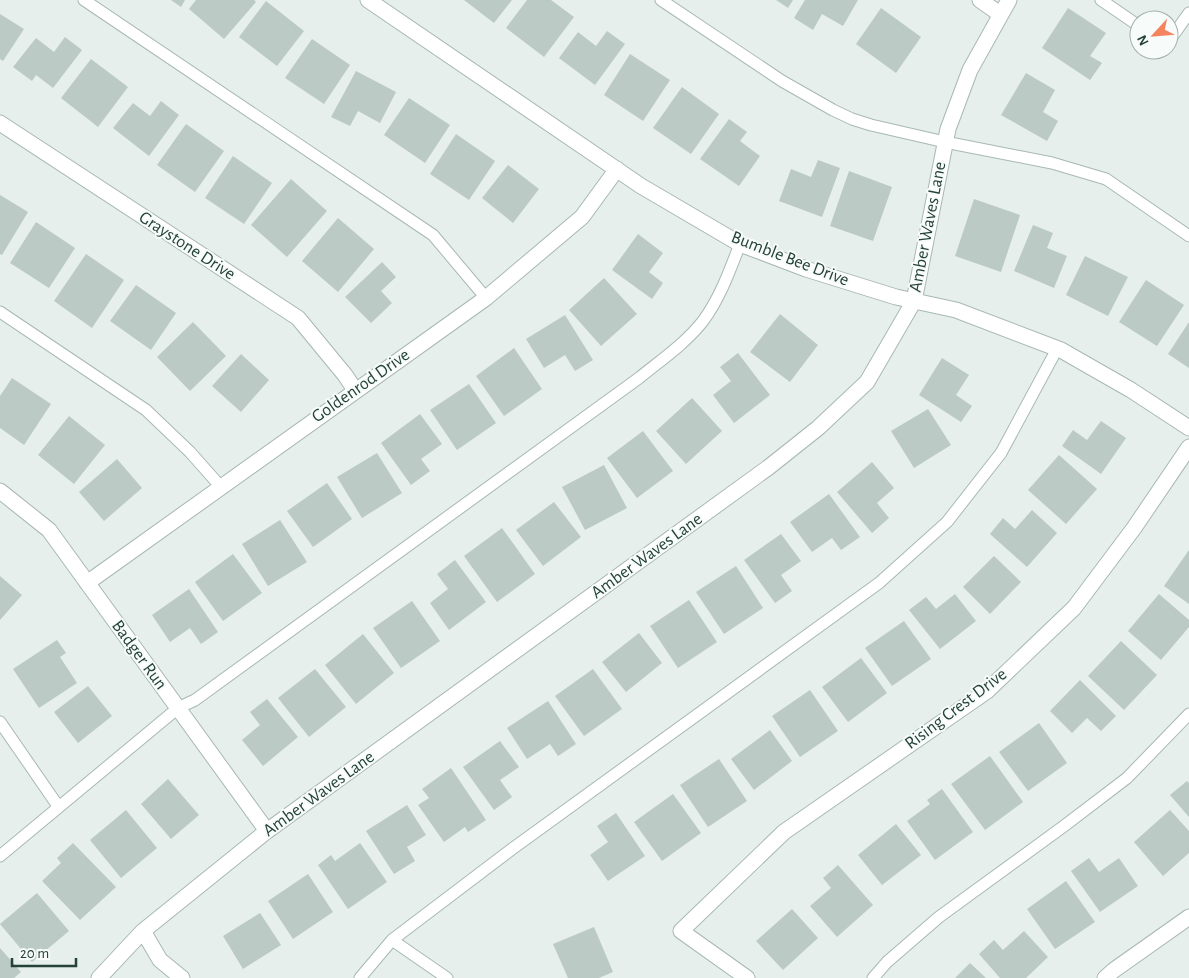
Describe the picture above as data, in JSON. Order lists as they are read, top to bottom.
{
  "streets": {
    "street": [
      "Amber Waves Lane",
      "Graystone Drive",
      "Bumble Bee Drive",
      "Goldenrod Drive",
      "Badger Run",
      "Rising Crest Drive"
    ]
  },
  "crossings": [
    ["Amber Waves Lane", "Bumble Bee Drive"],
    ["Amber Waves Lane", "Badger Run"],
    ["Graystone Drive", "Goldenrod Drive"],
    ["Bumble Bee Drive", "Goldenrod Drive"],
    ["Goldenrod Drive", "Badger Run"]
  ],
  "scale_bar": "20 m",
  "north": "bottom left"
}
